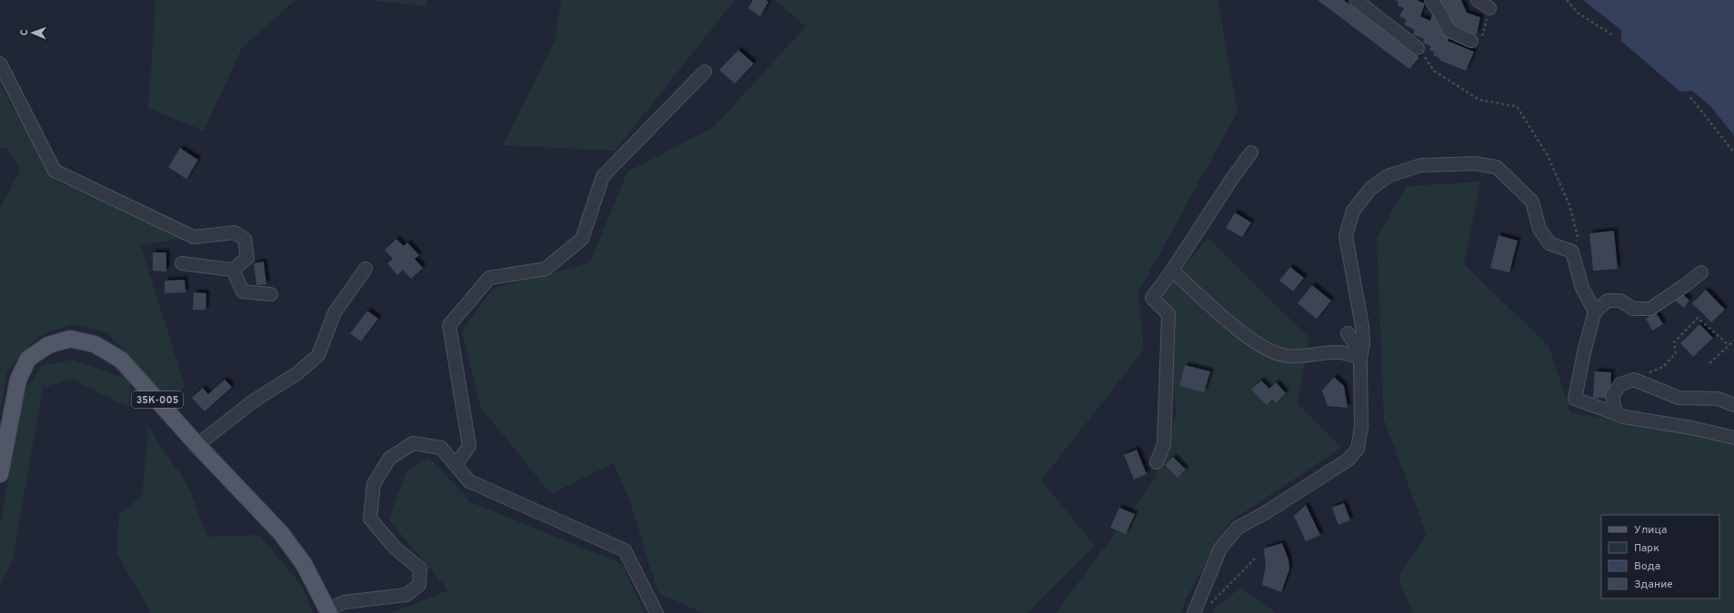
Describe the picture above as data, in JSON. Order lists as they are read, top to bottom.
{
  "streets": {
    "main road": ["35К-005"]
  },
  "legend": [
    "Улица",
    "Парк",
    "Вода",
    "Здание"
  ],
  "north": "left"
}
